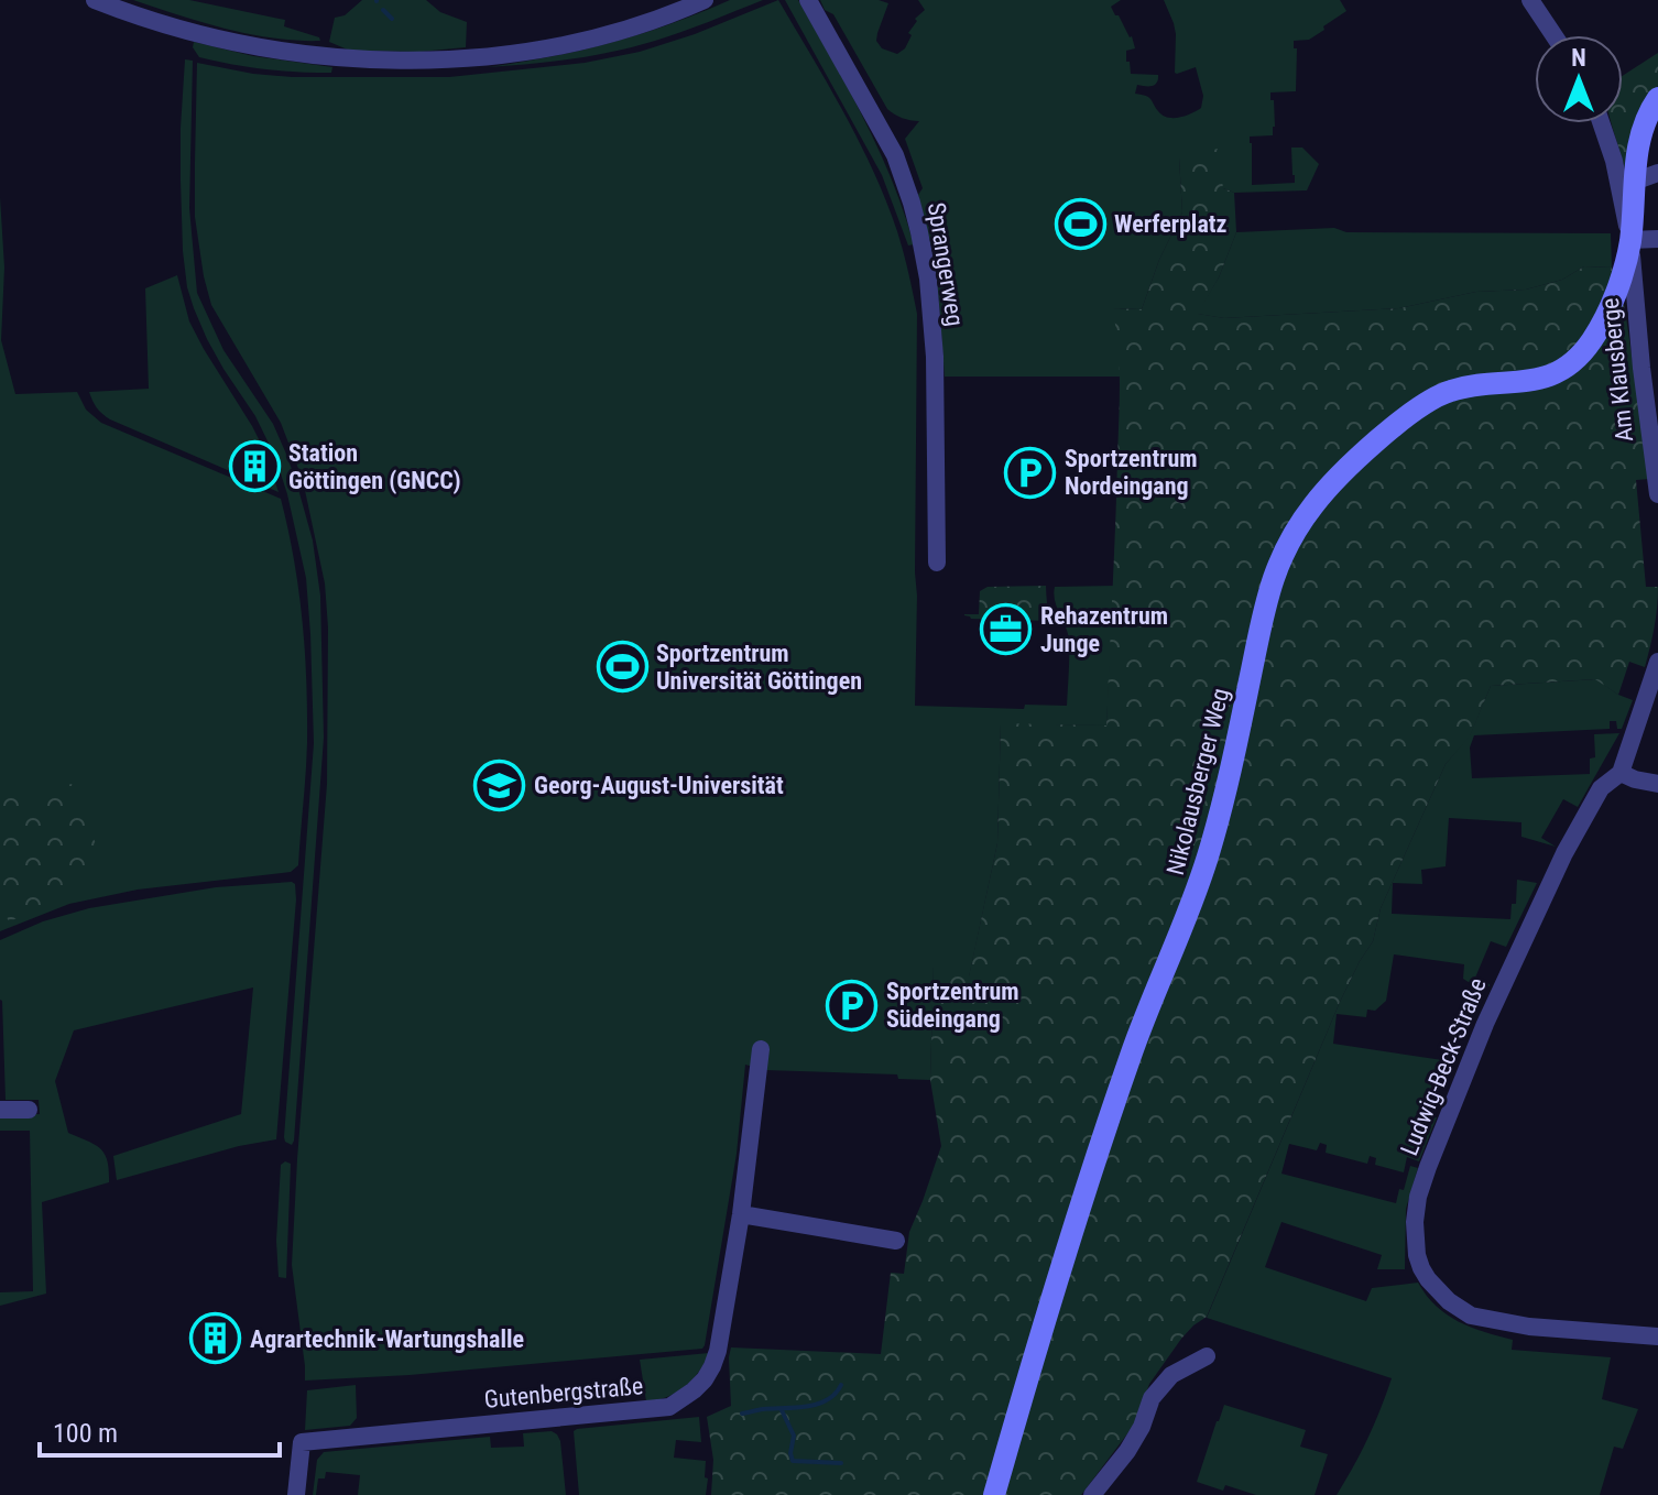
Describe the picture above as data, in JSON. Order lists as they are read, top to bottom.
{
  "streets": {
    "street": [
      "Sprangerweg",
      "Am Klausberge",
      "Nikolausberger Weg",
      "Ludwig-Beck-Straße",
      "Gutenbergstraße"
    ]
  },
  "crossings": [
    ["Am Klausberge", "Nikolausberger Weg"]
  ],
  "places": {
    "sports": ["Werferplatz", "Sportzentrum Universität Göttingen"],
    "building": ["Station Göttingen (GNCC)", "Agrartechnik-Wartungshalle"],
    "parking": ["Sportzentrum Nordeingang", "Sportzentrum Südeingang"],
    "office": ["Rehazentrum Junge"],
    "school or university": ["Georg-August-Universität"]
  },
  "scale_bar": "100 m",
  "north": "top"
}
